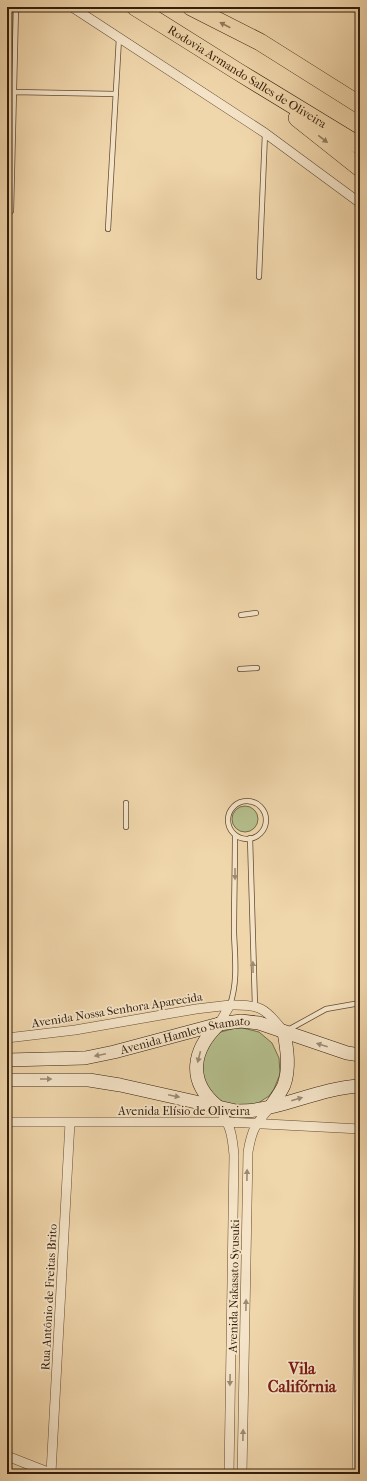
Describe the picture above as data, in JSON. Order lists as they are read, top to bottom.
{
  "streets": {
    "highway": ["Rodovia Armando Salles de Oliveira"],
    "main road": ["Avenida Hamleto Stamato"],
    "street": [
      "Avenida Nossa Senhora Aparecida",
      "Avenida Elísio de Oliveira",
      "Avenida Nakasato Syusuki",
      "Rua Antônio de Freitas Brito"
    ]
  },
  "crossings": [
    ["Avenida Hamleto Stamato", "Avenida Nakasato Syusuki"],
    ["Avenida Elísio de Oliveira", "Avenida Nakasato Syusuki"],
    ["Avenida Elísio de Oliveira", "Rua Antônio de Freitas Brito"]
  ],
  "districts": ["Vila Califórnia"]
}
